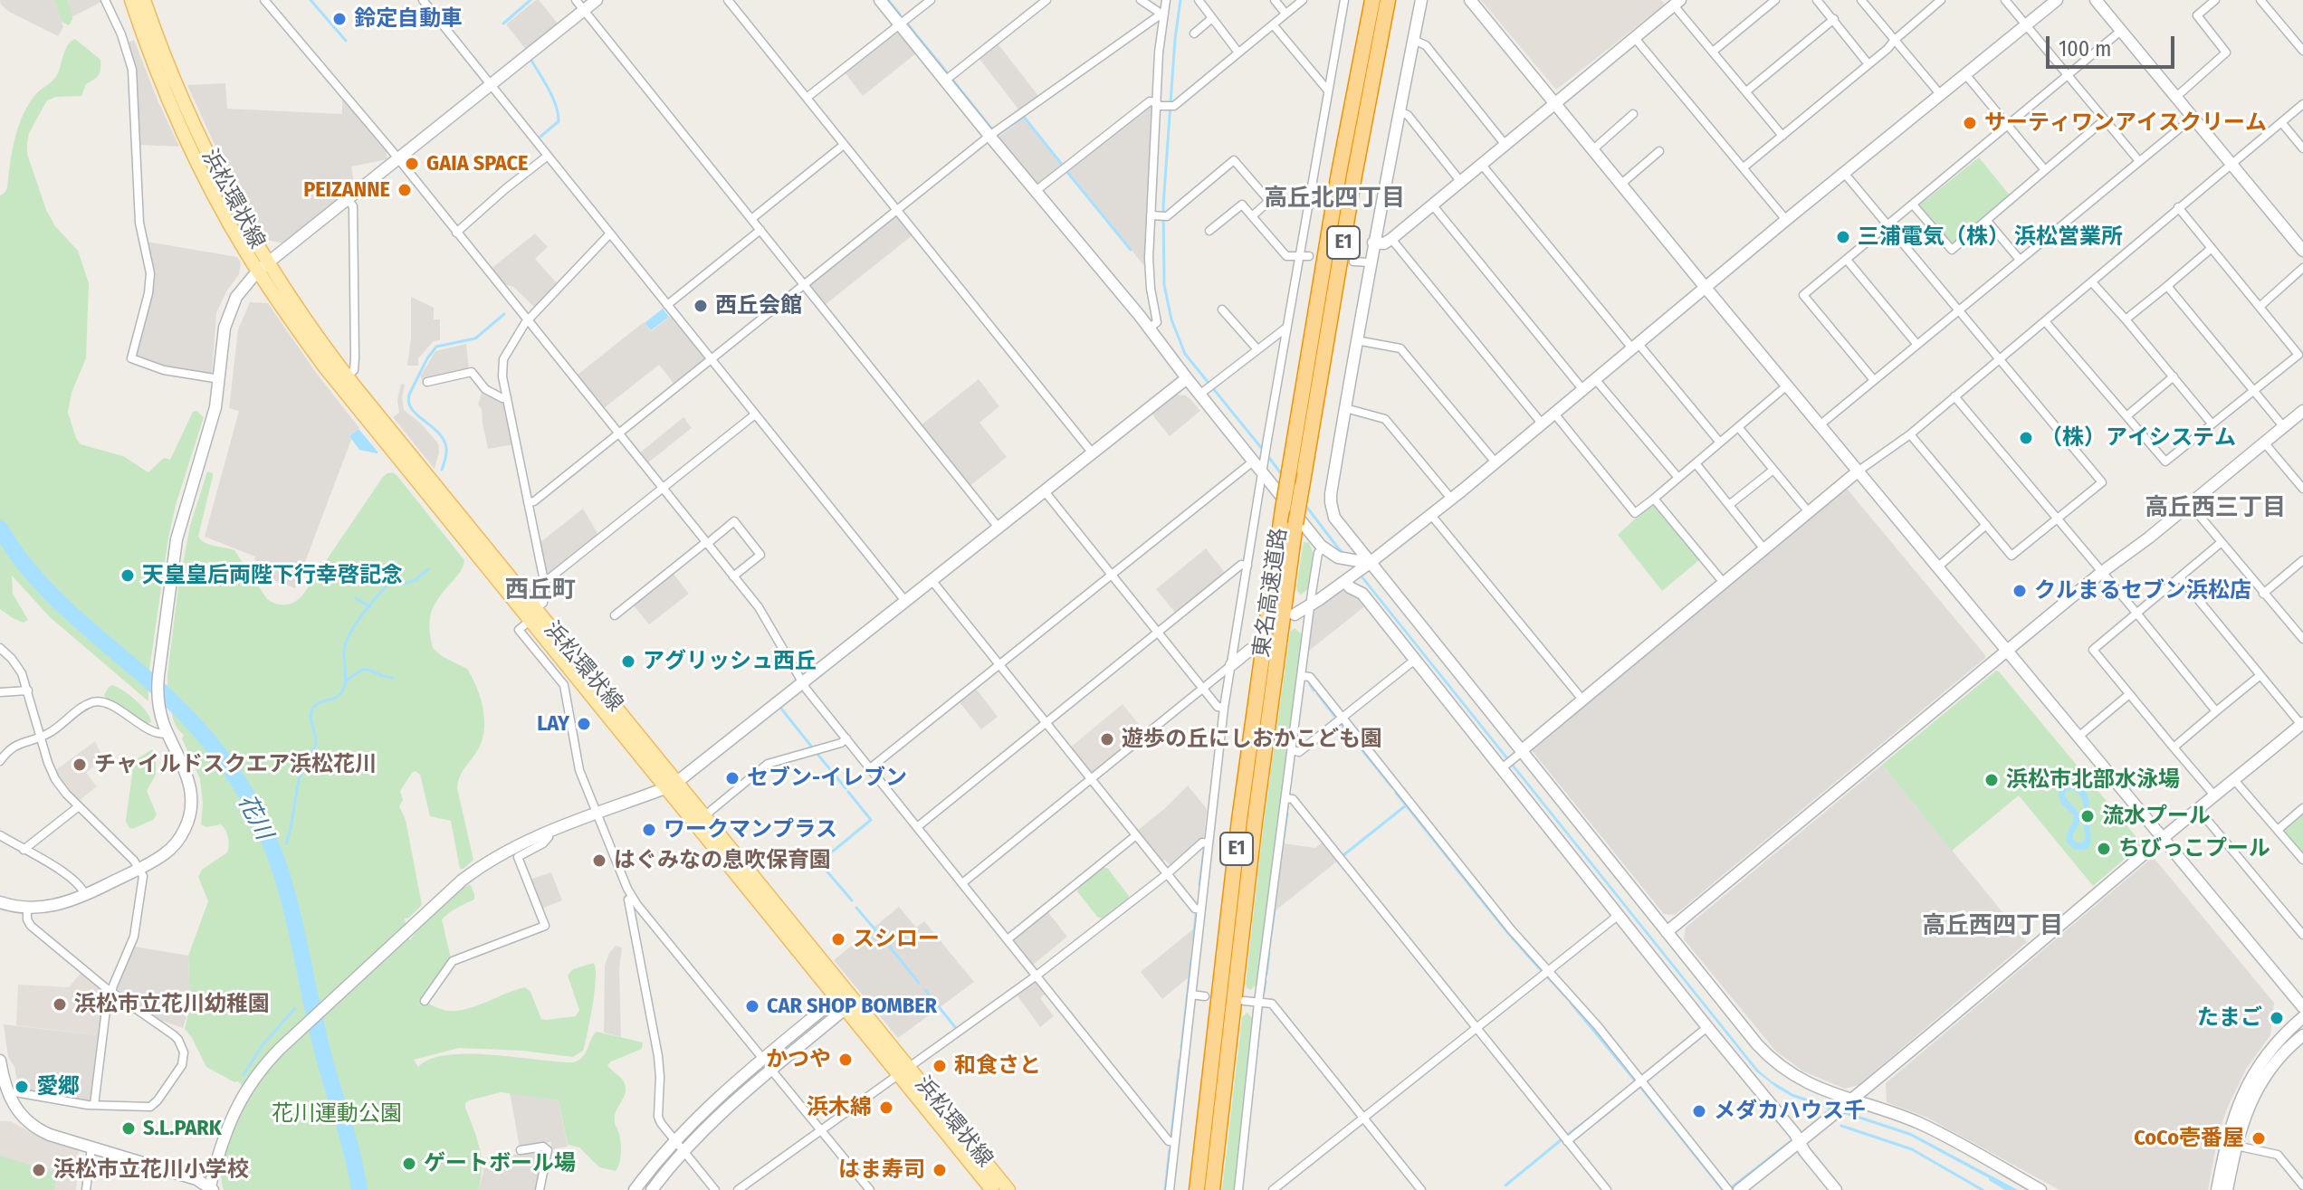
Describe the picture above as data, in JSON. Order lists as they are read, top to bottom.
{
  "streets": {
    "highway": ["E1", "東名高速道路"],
    "main road": ["浜松環状線"]
  },
  "districts": [
    "高丘北四丁目",
    "高丘西三丁目",
    "西丘町",
    "高丘西四丁目"
  ],
  "water": ["花川"],
  "parks": ["花川運動公園"],
  "places": [
    "鈴定自動車",
    "サーティワンアイスクリーム",
    "GAIA SPACE",
    "PEIZANNE",
    "三浦電気（株） 浜松営業所",
    "西丘会館",
    "（株）アイシステム",
    "天皇皇后両陛下行幸啓記念",
    "クルまるセブン浜松店",
    "アグリッシュ西丘",
    "LAY",
    "遊歩の丘にしおかこども園",
    "チャイルドスクエア浜松花川",
    "セブン-イレブン",
    "浜松市北部水泳場",
    "流水プール",
    "ワークマンプラス",
    "ちびっこプール",
    "はぐみなの息吹保育園",
    "スシロー",
    "浜松市立花川幼稚園",
    "CAR SHOP BOMBER",
    "たまご",
    "かつや",
    "和食さと",
    "愛郷",
    "浜木綿",
    "メダカハウス千",
    "S.L.PARK",
    "CoCo壱番屋",
    "ゲートボール場",
    "浜松市立花川小学校",
    "はま寿司"
  ],
  "scale_bar": "100 m"
}
